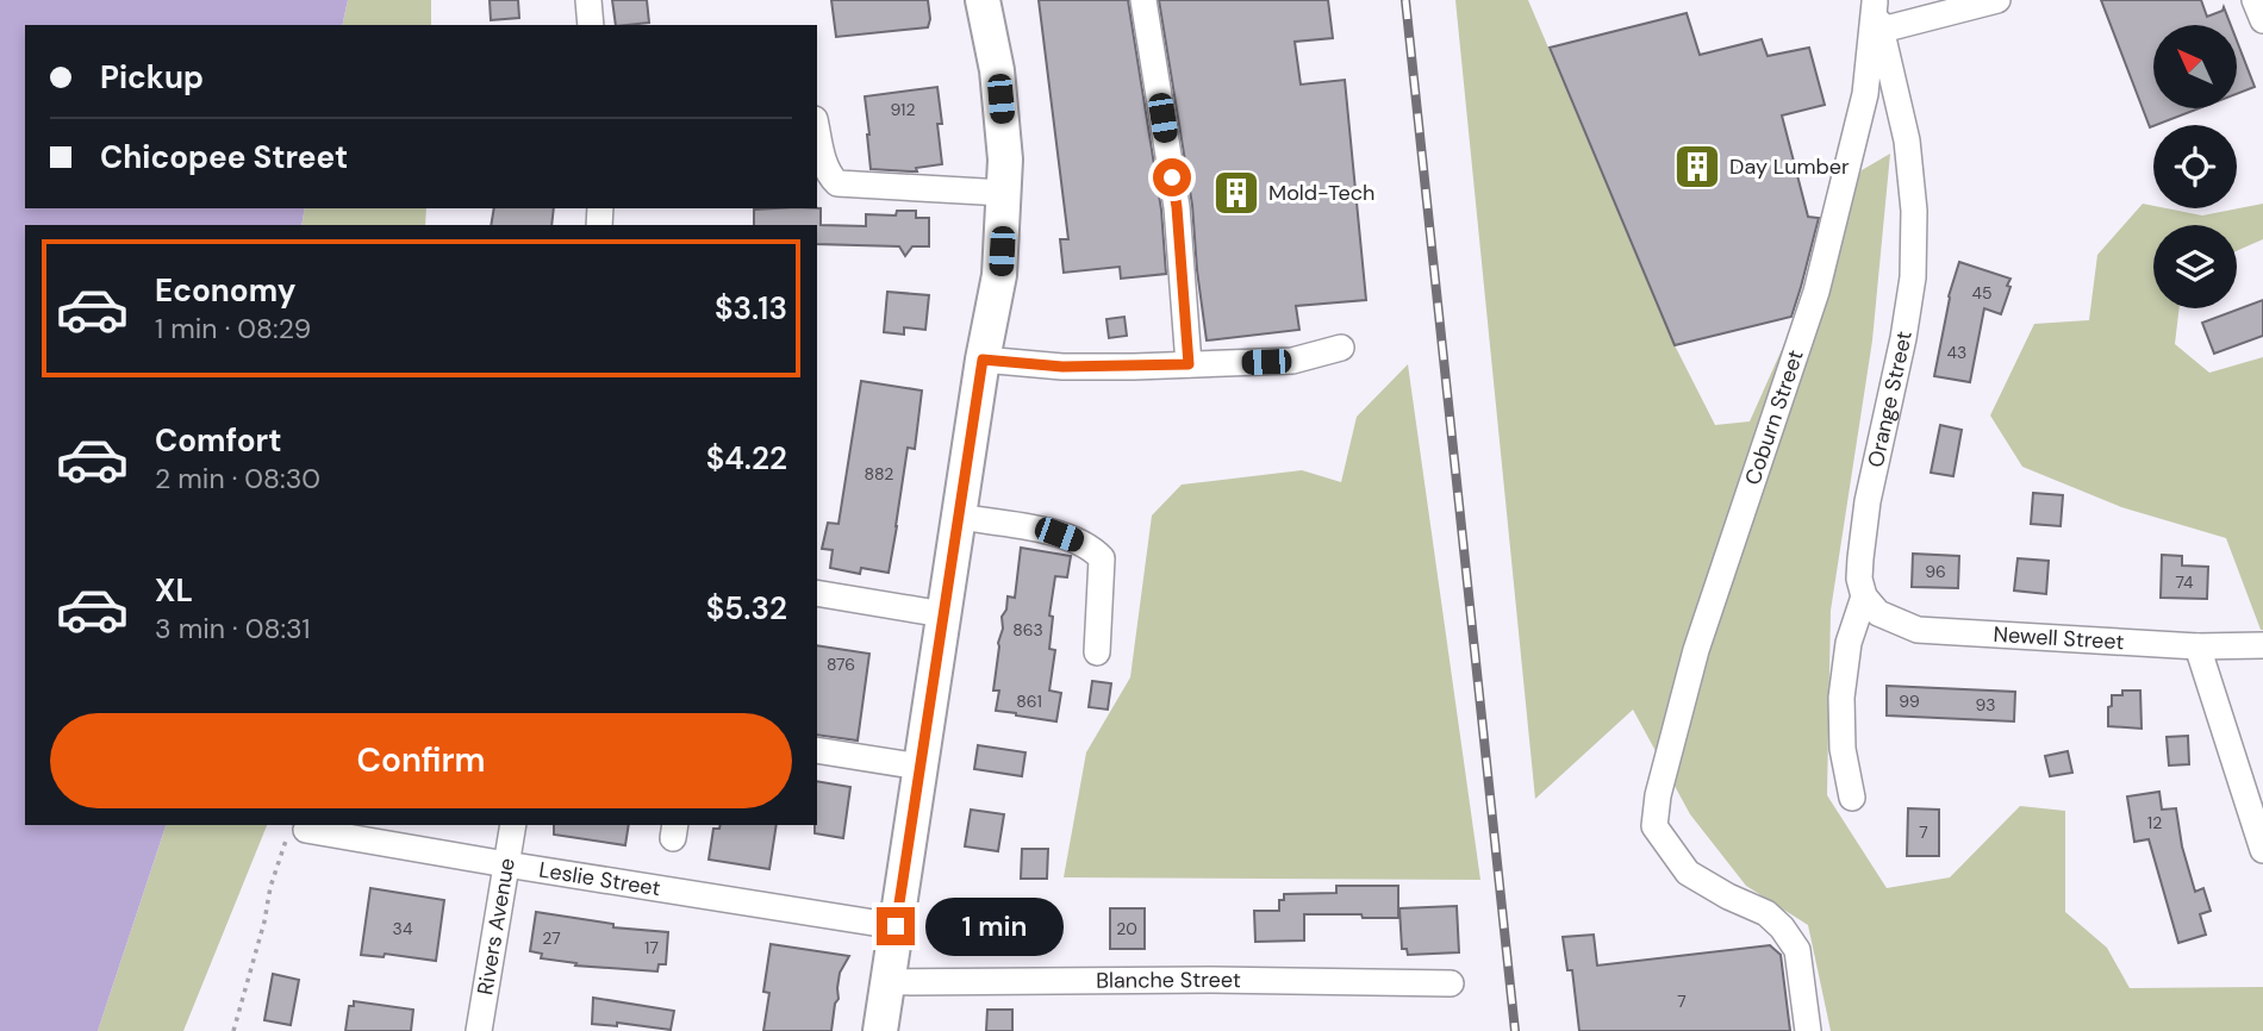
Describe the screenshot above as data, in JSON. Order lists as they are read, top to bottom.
{
  "streets": {
    "street": [
      "Orange Street",
      "Coburn Street",
      "Newell Street",
      "Leslie Street",
      "Rivers Avenue",
      "Blanche Street"
    ]
  },
  "crossings": [
    ["Orange Street", "Coburn Street"],
    ["Orange Street", "Newell Street"],
    ["Leslie Street", "Rivers Avenue"]
  ],
  "places": {
    "building": ["Day Lumber", "Mold-Tech"]
  },
  "house_numbers": [
    "912",
    "45",
    "43",
    "882",
    "96",
    "74",
    "863",
    "876",
    "861",
    "99",
    "93",
    "12",
    "7",
    "34",
    "20",
    "27",
    "17",
    "7"
  ],
  "north": "top left",
  "page": {
    "banner": ["Pickup", "Chicopee Street"],
    "list": [
      {
        "name": "Economy",
        "note": "1 min · 08:29",
        "value": "$3.13"
      },
      {
        "name": "Comfort",
        "note": "2 min · 08:30",
        "value": "$4.22"
      },
      {
        "name": "XL",
        "note": "3 min · 08:31",
        "value": "$5.32"
      }
    ],
    "buttons": "Confirm",
    "bubble": "1 min"
  }
}
